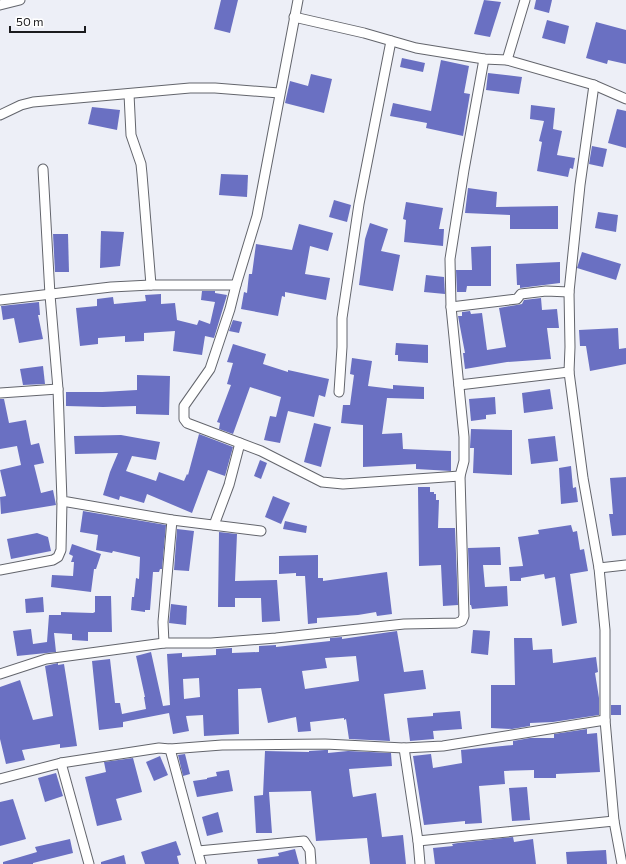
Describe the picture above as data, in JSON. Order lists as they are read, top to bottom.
{
  "scale_bar": "50 m"
}
